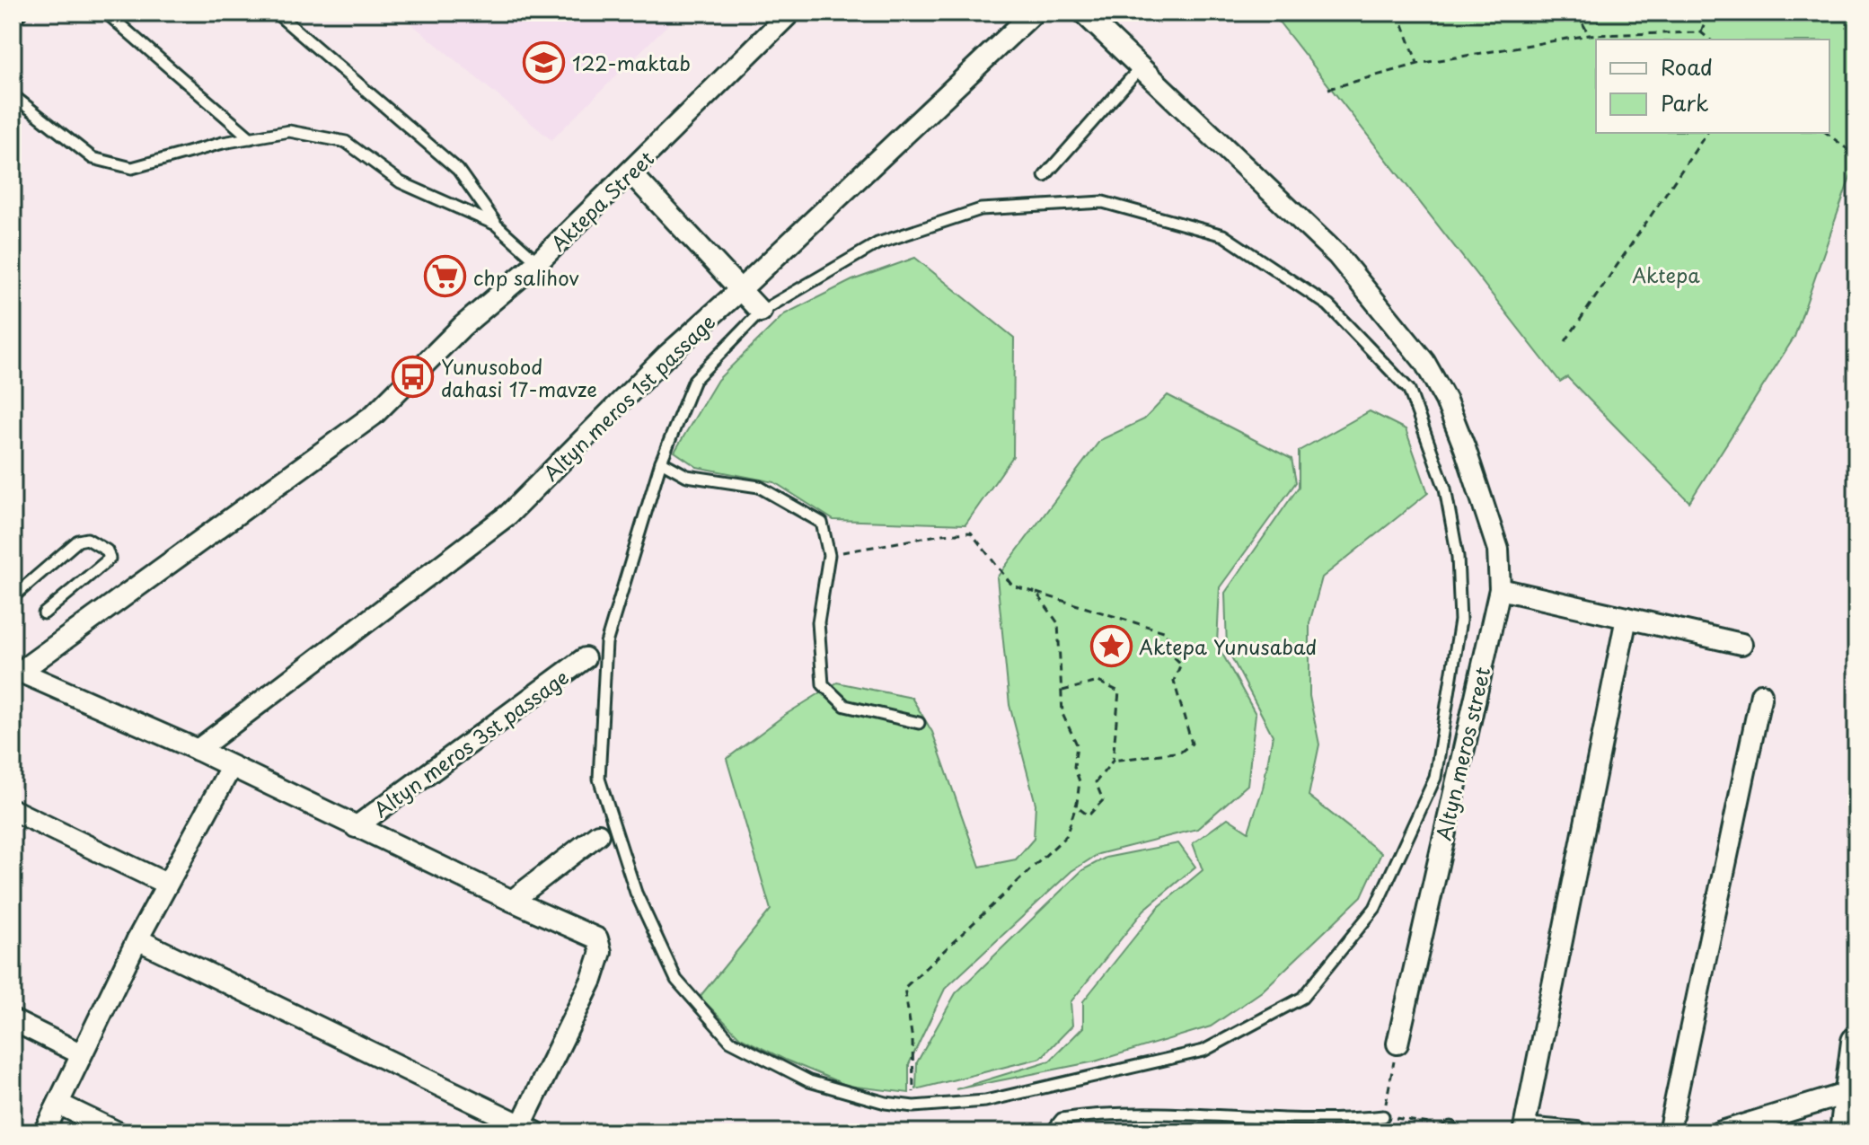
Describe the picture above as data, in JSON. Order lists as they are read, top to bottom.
{
  "streets": {
    "street": [
      "Aktepa Street",
      "Altyn meros 1st passage",
      "Altyn meros 3st passage",
      "Altyn meros street"
    ]
  },
  "parks": ["Aktepa"],
  "places": {
    "school or university": ["122-maktab"],
    "supermarket": ["chp salihov"],
    "bus stop": ["Yunusobod dahasi 17-mavze"],
    "place": ["Aktepa Yunusabad"]
  },
  "legend": ["Road", "Park"]
}
